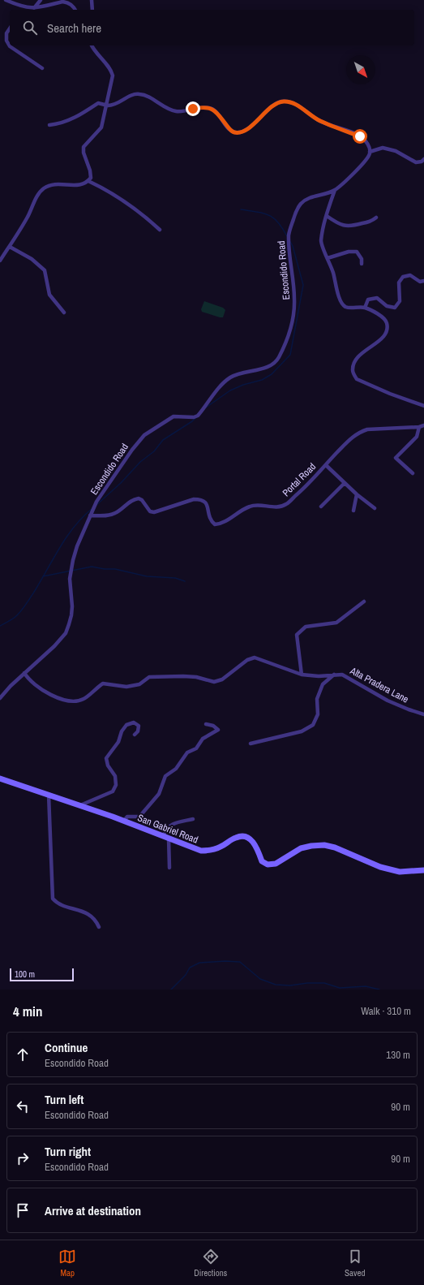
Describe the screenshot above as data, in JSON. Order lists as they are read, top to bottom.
{
  "streets": {
    "street": [
      "Escondido Road",
      "Portal Road",
      "Alta Pradera Lane",
      "San Gabriel Road"
    ]
  },
  "crossings": [
    ["Escondido Road", "Portal Road"],
    ["Escondido Road", "Alta Pradera Lane"]
  ],
  "scale_bar": "100 m",
  "north": "bottom right",
  "page": {
    "search": "Search here",
    "scale": "100 m",
    "heading": ["4 min", "Walk · 310 m"],
    "list": [
      ["Continue", "Escondido Road", "130 m"],
      ["Turn left", "Escondido Road", "90 m"],
      ["Turn right", "Escondido Road", "90 m"],
      "Arrive at destination"
    ],
    "nav": ["Map", "Directions", "Saved"]
  }
}
